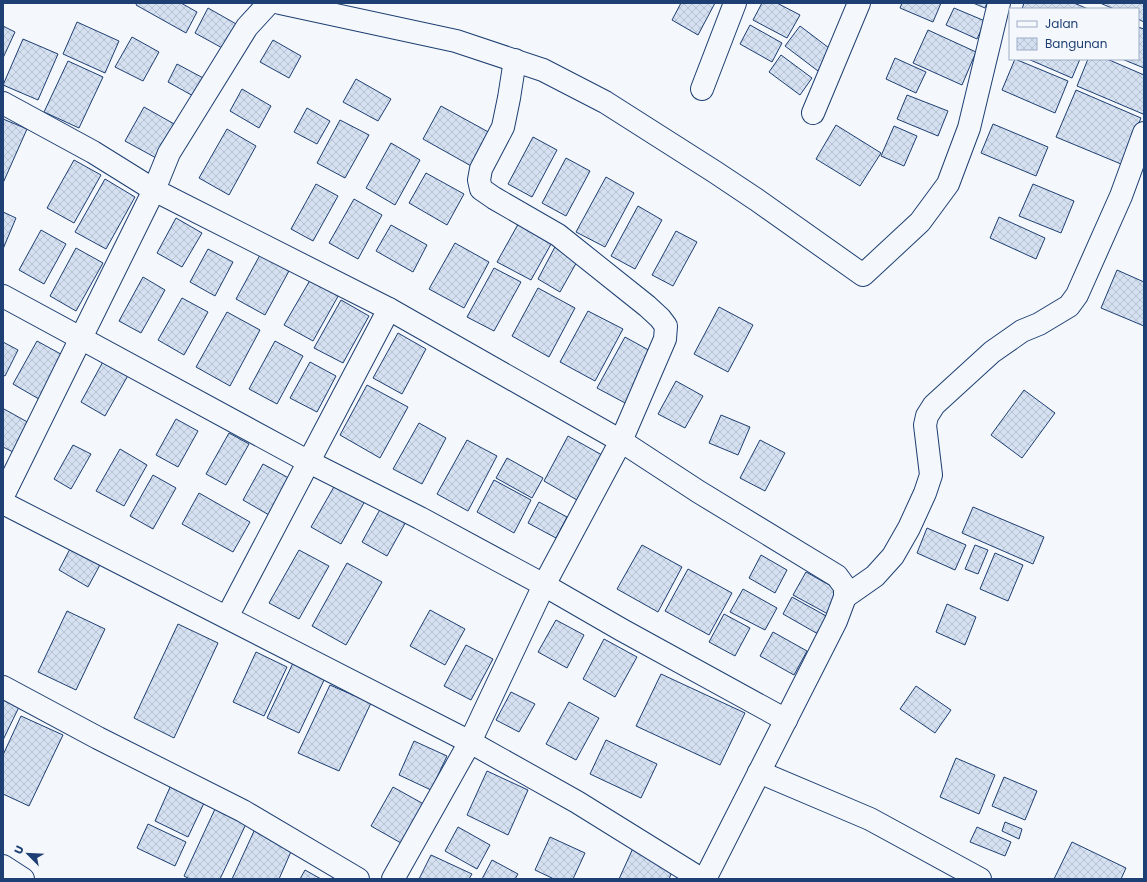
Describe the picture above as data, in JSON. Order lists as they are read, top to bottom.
{
  "legend": ["Jalan", "Bangunan"],
  "north": "top left"
}
